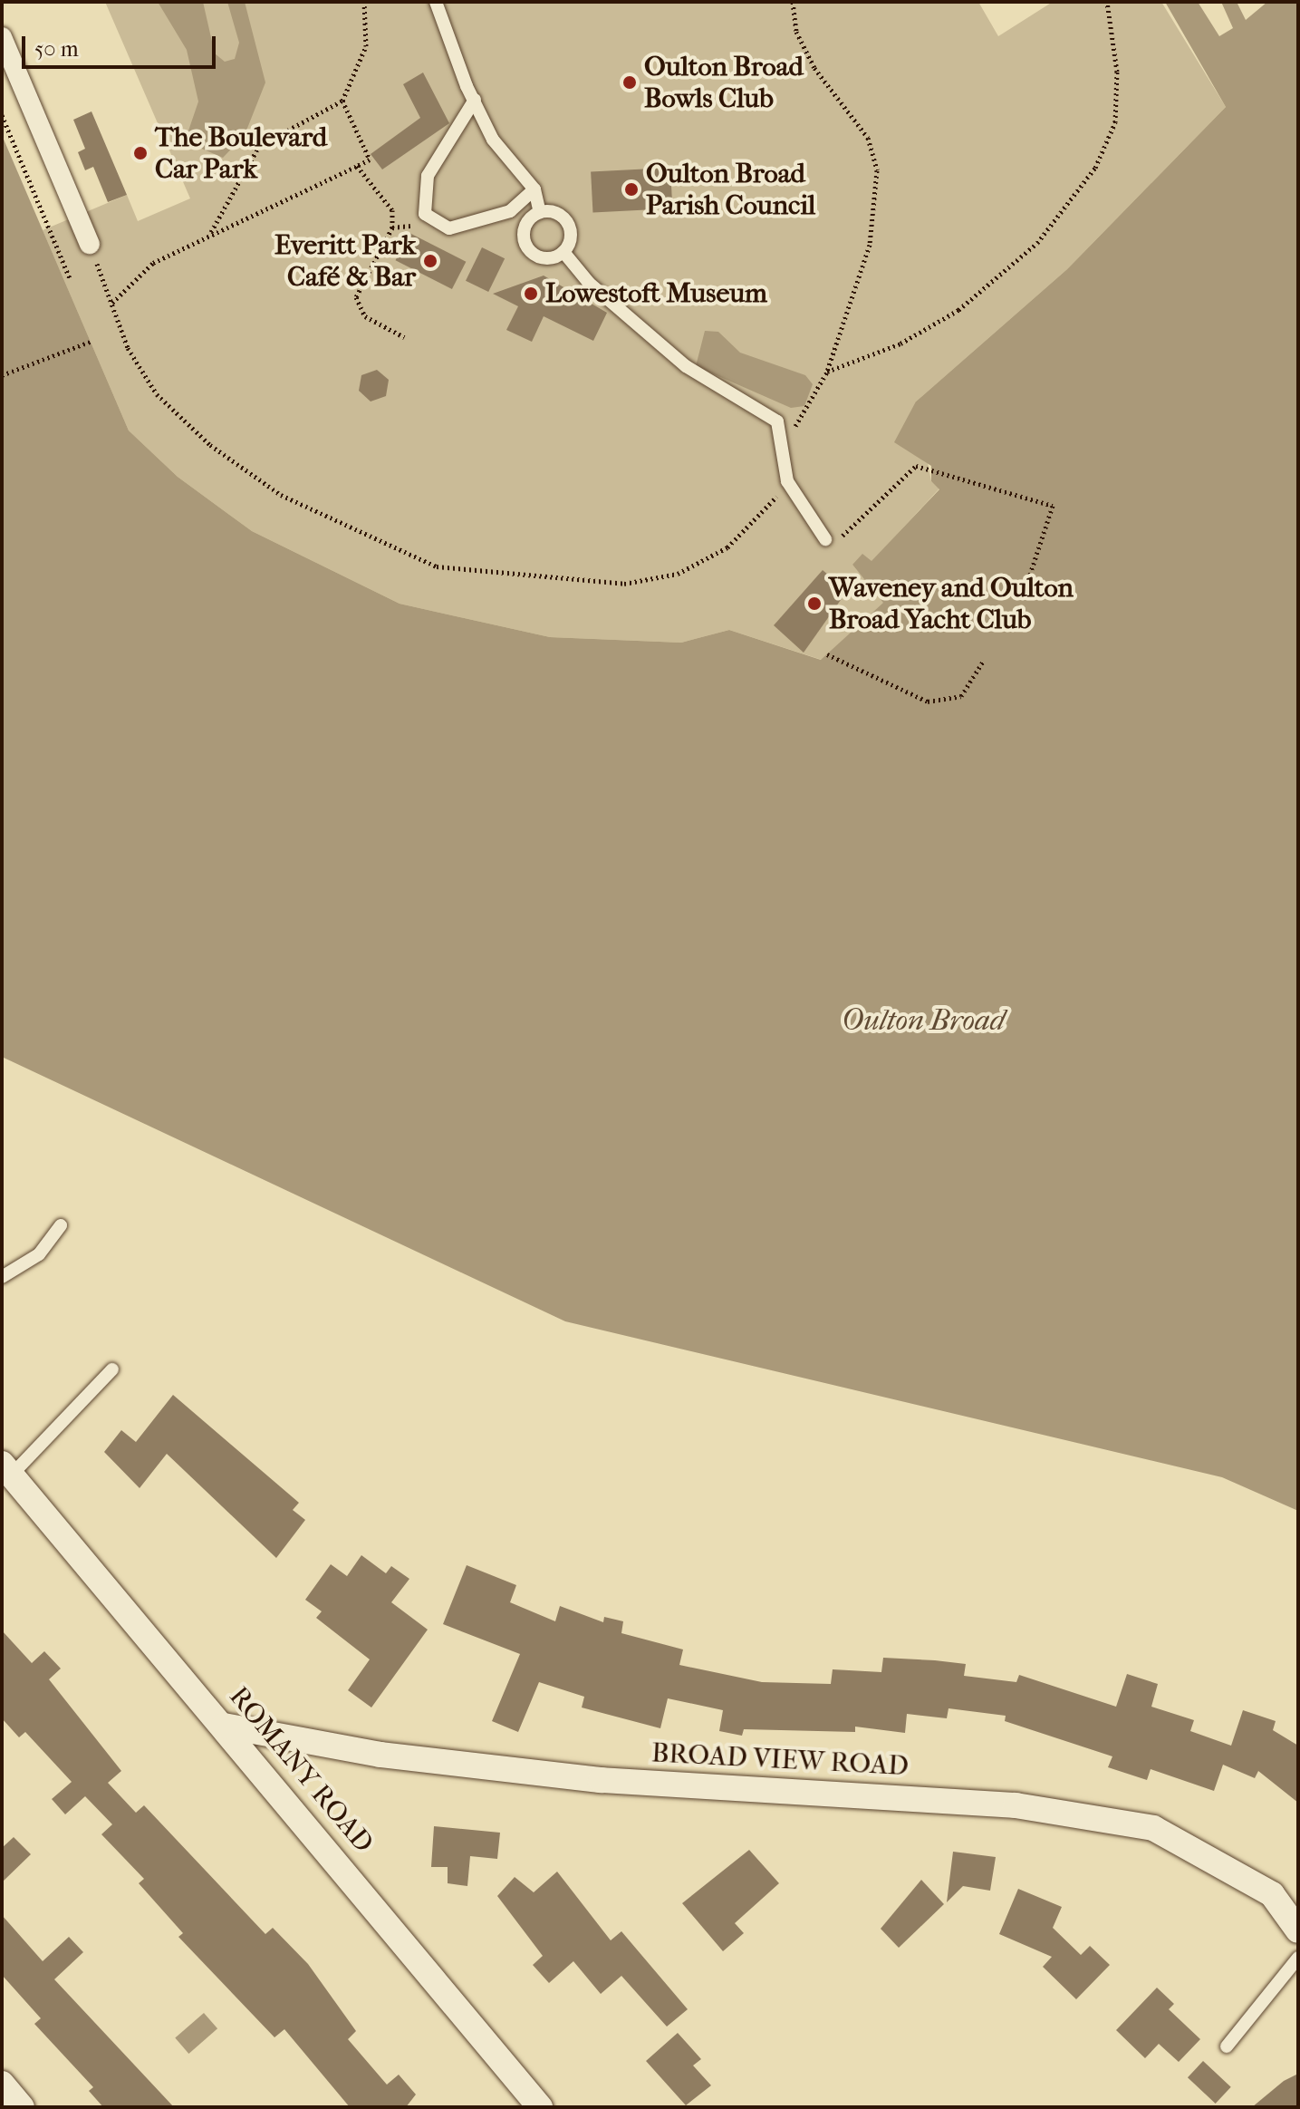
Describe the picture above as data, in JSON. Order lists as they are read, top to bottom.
{
  "streets": {
    "street": ["BROAD VIEW ROAD", "ROMANY ROAD"]
  },
  "crossings": [
    ["BROAD VIEW ROAD", "ROMANY ROAD"]
  ],
  "water": ["Oulton Broad"],
  "places": [
    "Oulton Broad Bowls Club",
    "The Boulevard Car Park",
    "Oulton Broad Parish Council",
    "Everitt Park Café & Bar",
    "Lowestoft Museum",
    "Waveney and Oulton Broad Yacht Club"
  ],
  "scale_bar": "50 m"
}
